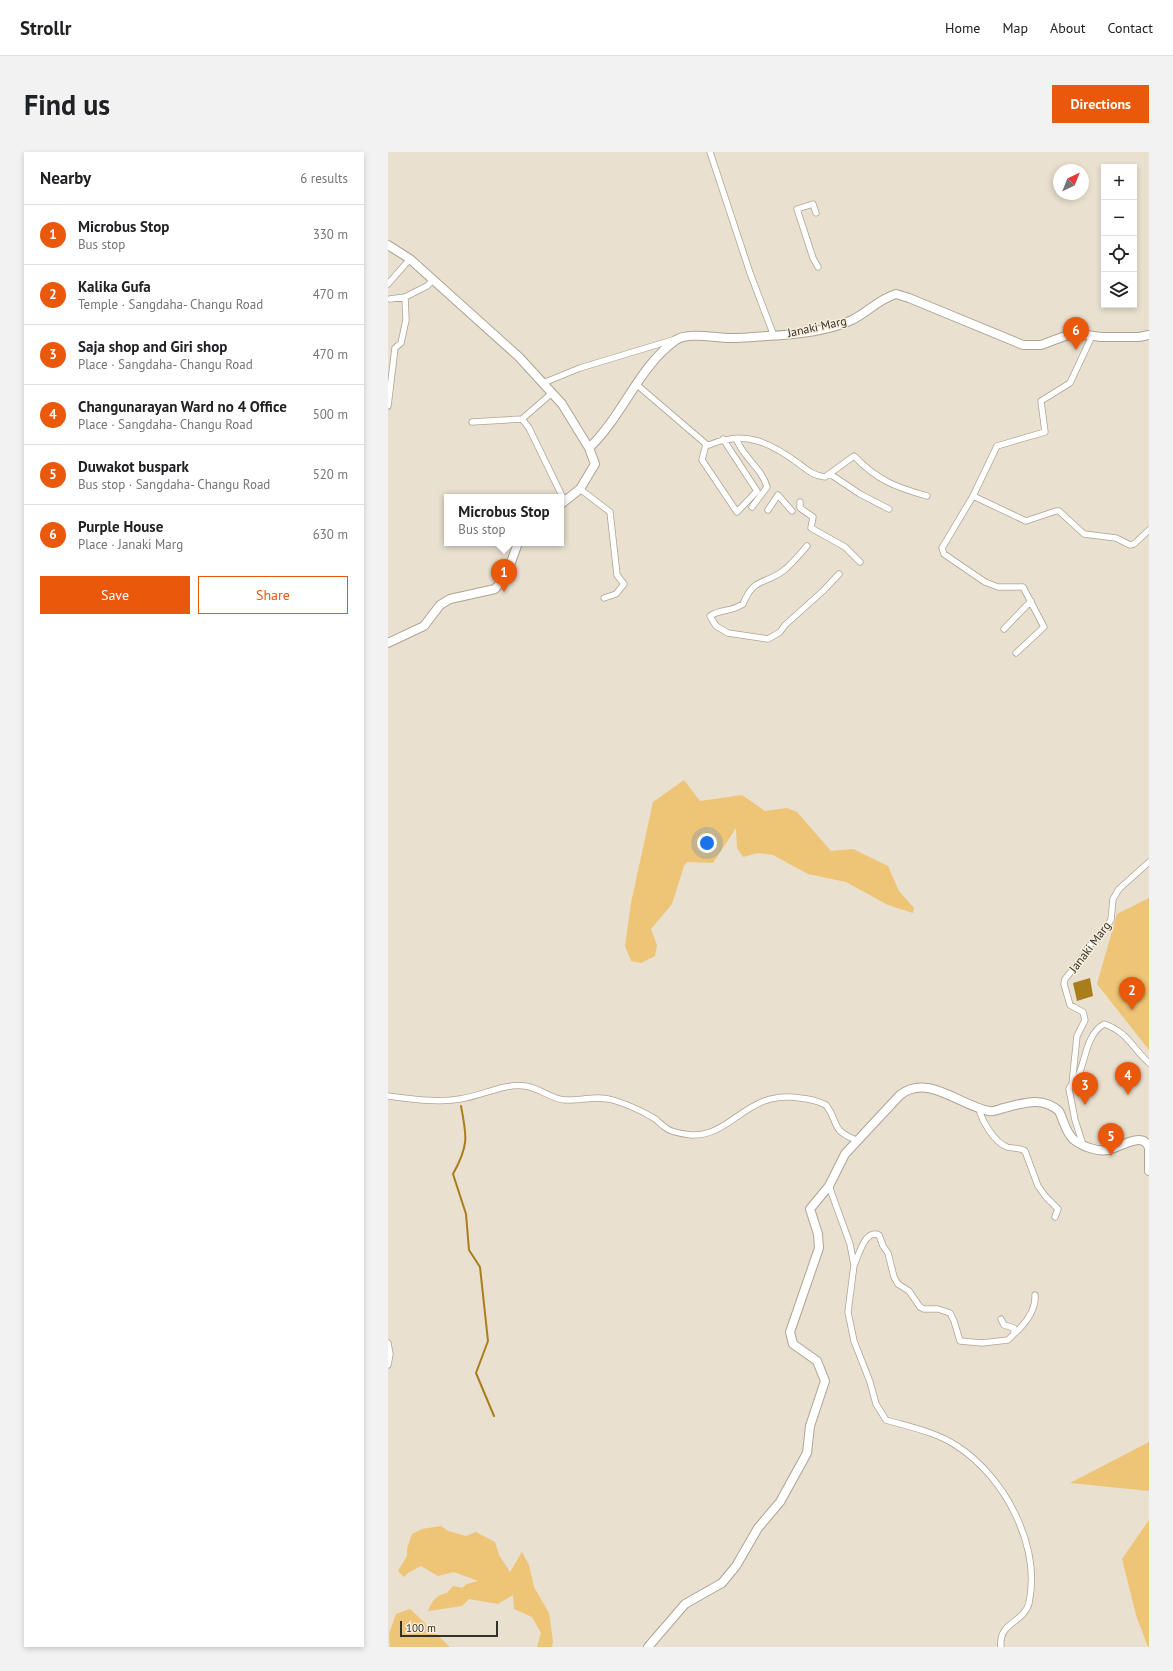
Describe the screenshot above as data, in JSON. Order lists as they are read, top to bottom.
{
  "streets": {
    "street": ["Janaki Marg"]
  },
  "scale_bar": "100 m",
  "north": "top right",
  "page": {
    "header": "Strollr",
    "nav": [
      "Home",
      "Map",
      "About",
      "Contact"
    ],
    "buttons": [
      "Directions",
      ["Save", "Share"]
    ],
    "title": "Find us",
    "heading": ["Nearby", "6 results"],
    "map_buttons": ["+", "−"],
    "list": [
      {
        "mark": "1",
        "name": "Microbus Stop",
        "note": "Bus stop",
        "value": "330 m"
      },
      {
        "mark": "2",
        "name": "Kalika Gufa",
        "note": "Temple · Sangdaha- Changu Road",
        "value": "470 m"
      },
      {
        "mark": "3",
        "name": "Saja shop and Giri shop",
        "note": "Place · Sangdaha- Changu Road",
        "value": "470 m"
      },
      {
        "mark": "4",
        "name": "Changunarayan Ward no 4 Office",
        "note": "Place · Sangdaha- Changu Road",
        "value": "500 m"
      },
      {
        "mark": "5",
        "name": "Duwakot buspark",
        "note": "Bus stop · Sangdaha- Changu Road",
        "value": "520 m"
      },
      {
        "mark": "6",
        "name": "Purple House",
        "note": "Place · Janaki Marg",
        "value": "630 m"
      }
    ],
    "pins": [
      "6",
      "1",
      "2",
      "4",
      "3",
      "5"
    ],
    "popup": ["Microbus Stop", "Bus stop"],
    "scale": "100 m"
  }
}
